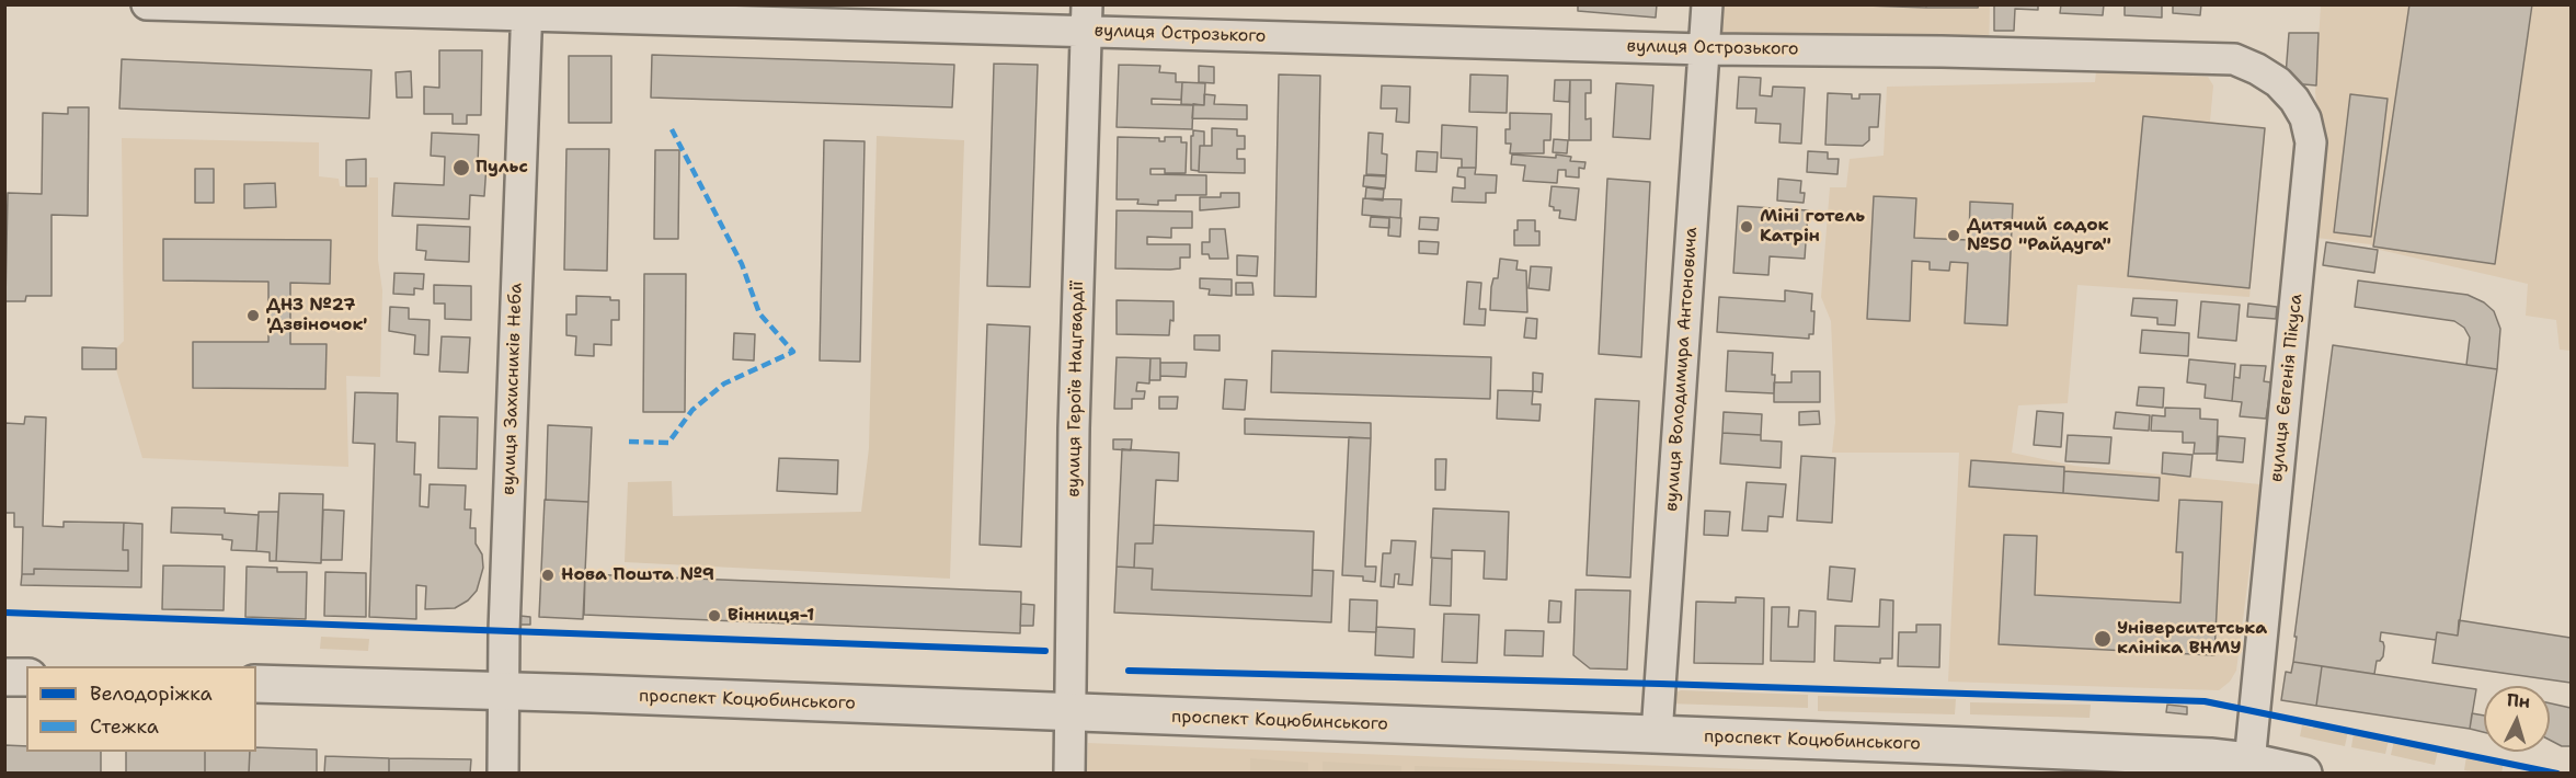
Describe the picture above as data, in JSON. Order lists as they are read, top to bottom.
{
  "streets": {
    "main road": ["проспект Коцюбинського"],
    "street": [
      "вулиця Острозького",
      "вулиця Володимира Антоновича",
      "вулиця Євгенія Пікуса",
      "вулиця Захисників Неба",
      "вулиця Героїв Нацгвардії"
    ]
  },
  "crossings": [
    ["вулиця Острозького", "вулиця Володимира Антоновича"],
    ["вулиця Острозького", "вулиця Євгенія Пікуса"],
    ["вулиця Острозького", "вулиця Захисників Неба"],
    ["вулиця Острозького", "вулиця Героїв Нацгвардії"],
    ["вулиця Володимира Антоновича", "проспект Коцюбинського"],
    ["вулиця Євгенія Пікуса", "проспект Коцюбинського"],
    ["вулиця Захисників Неба", "проспект Коцюбинського"],
    ["вулиця Героїв Нацгвардії", "проспект Коцюбинського"]
  ],
  "places": [
    "Пульс",
    "Міні готель Катрін",
    "Дитячий садок №50 \"Райдуга\"",
    "ДНЗ №27 'Дзвіночок'",
    "Нова Пошта №9",
    "Вінниця-1",
    "Університетська клініка ВНМУ"
  ],
  "legend": ["Велодоріжка", "Стежка"],
  "north": "top"
}
